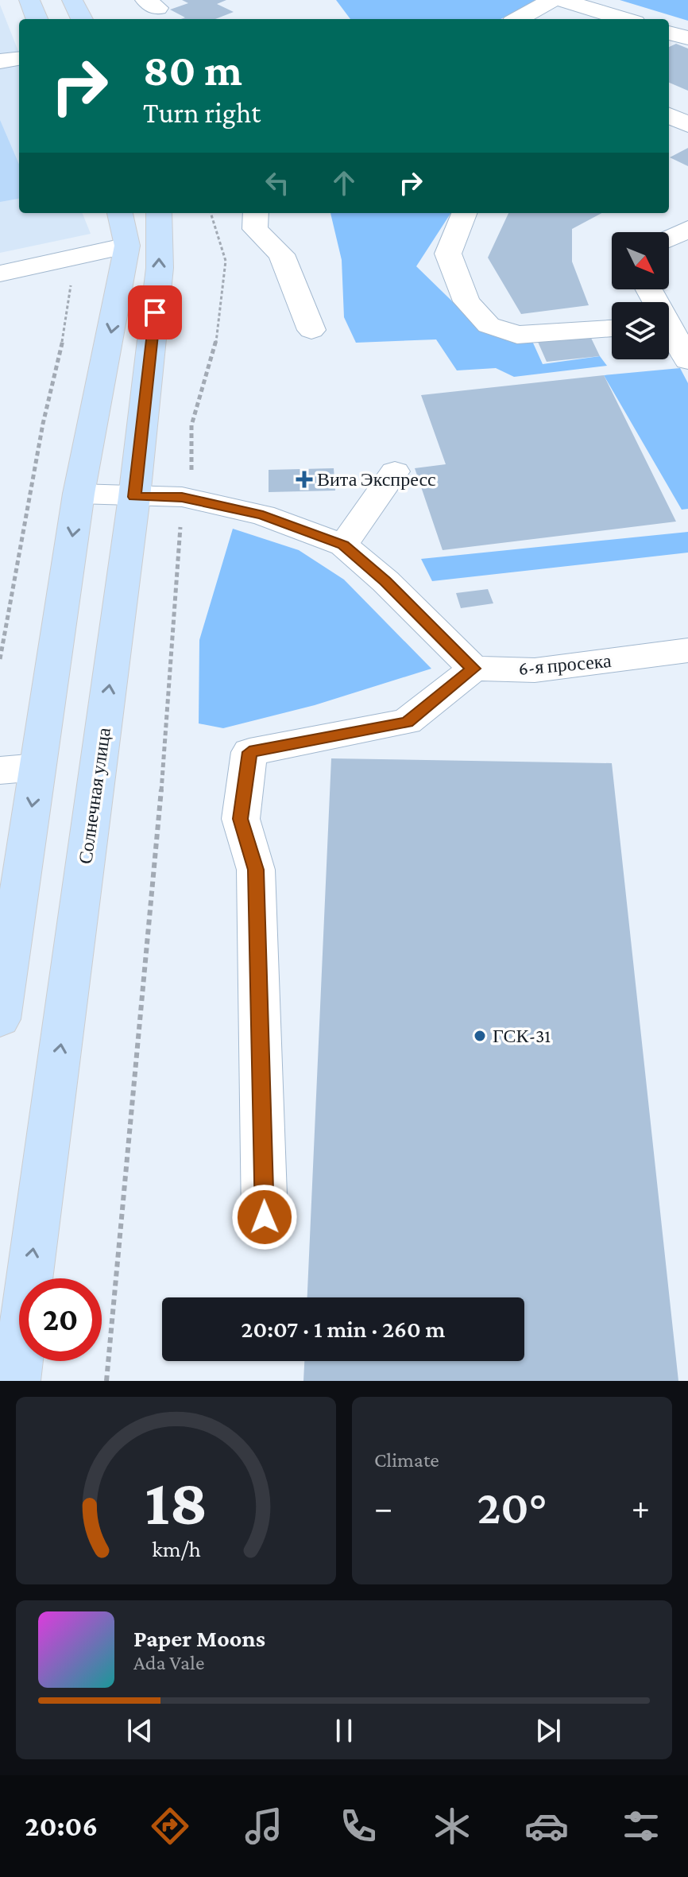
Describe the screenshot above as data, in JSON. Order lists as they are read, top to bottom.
{
  "streets": {
    "main road": ["Солнечная улица"],
    "street": ["6-я просека"]
  },
  "places": {
    "health": ["Вита Экспресс"],
    "other": ["ГСК-31"]
  },
  "north": "bottom right",
  "page": {
    "turn": ["80 m", "Turn right"],
    "limit": "20",
    "trip": "20:07 · 1 min · 260 m",
    "tile": "Climate",
    "heat": ["−", "20°", "+"],
    "song": ["Paper Moons", "Ada Vale"],
    "tabs": "20:06",
    "gauge": ["18", "km/h"]
  }
}
